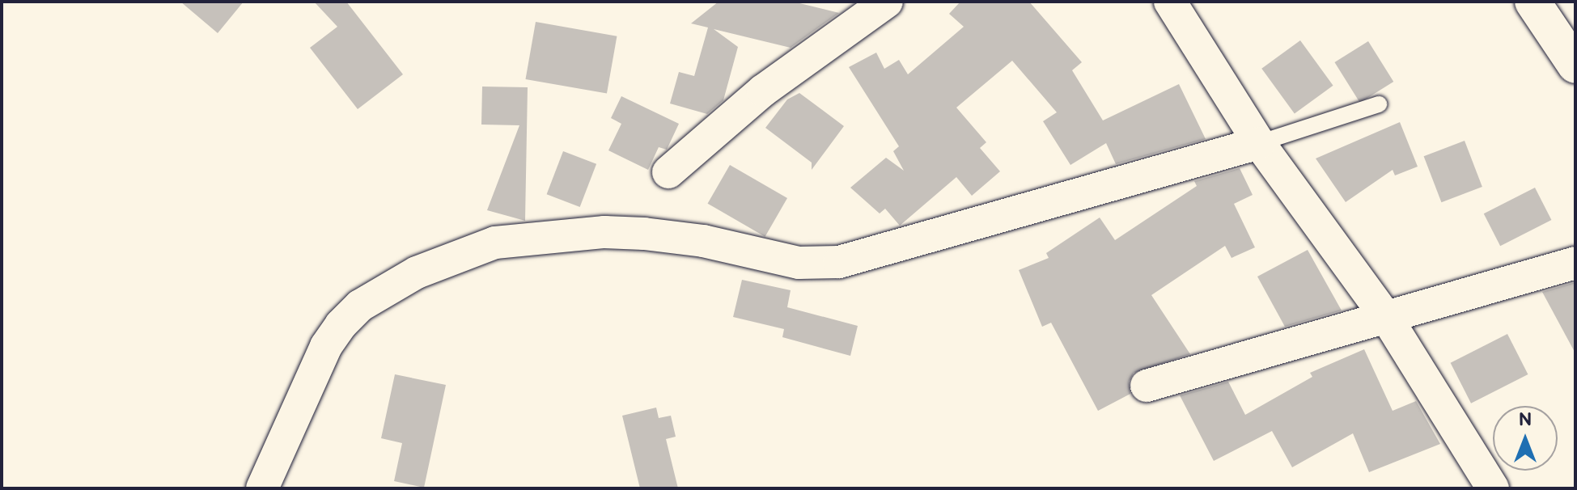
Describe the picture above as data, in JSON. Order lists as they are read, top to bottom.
{
  "north": "top"
}
